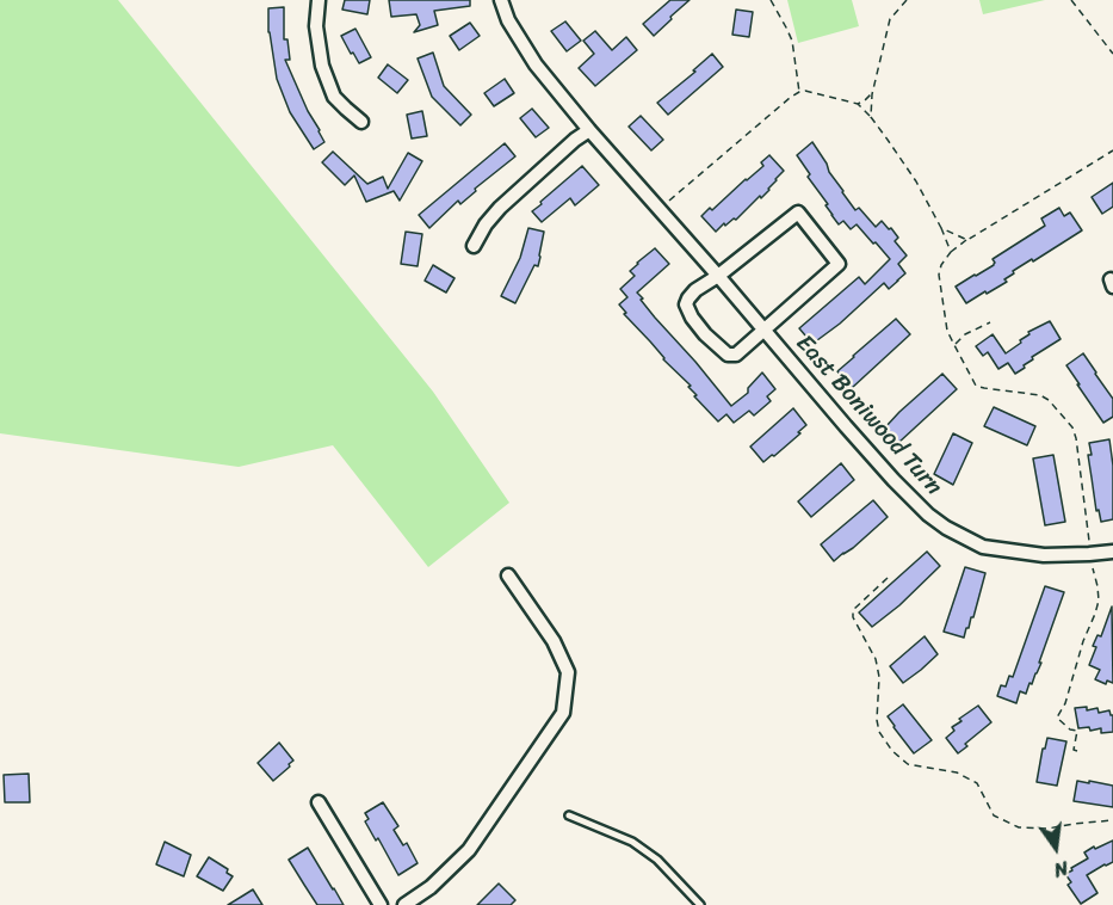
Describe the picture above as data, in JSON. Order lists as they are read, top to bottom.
{
  "streets": {
    "street": ["East Boniwood Turn"]
  },
  "north": "bottom"
}
